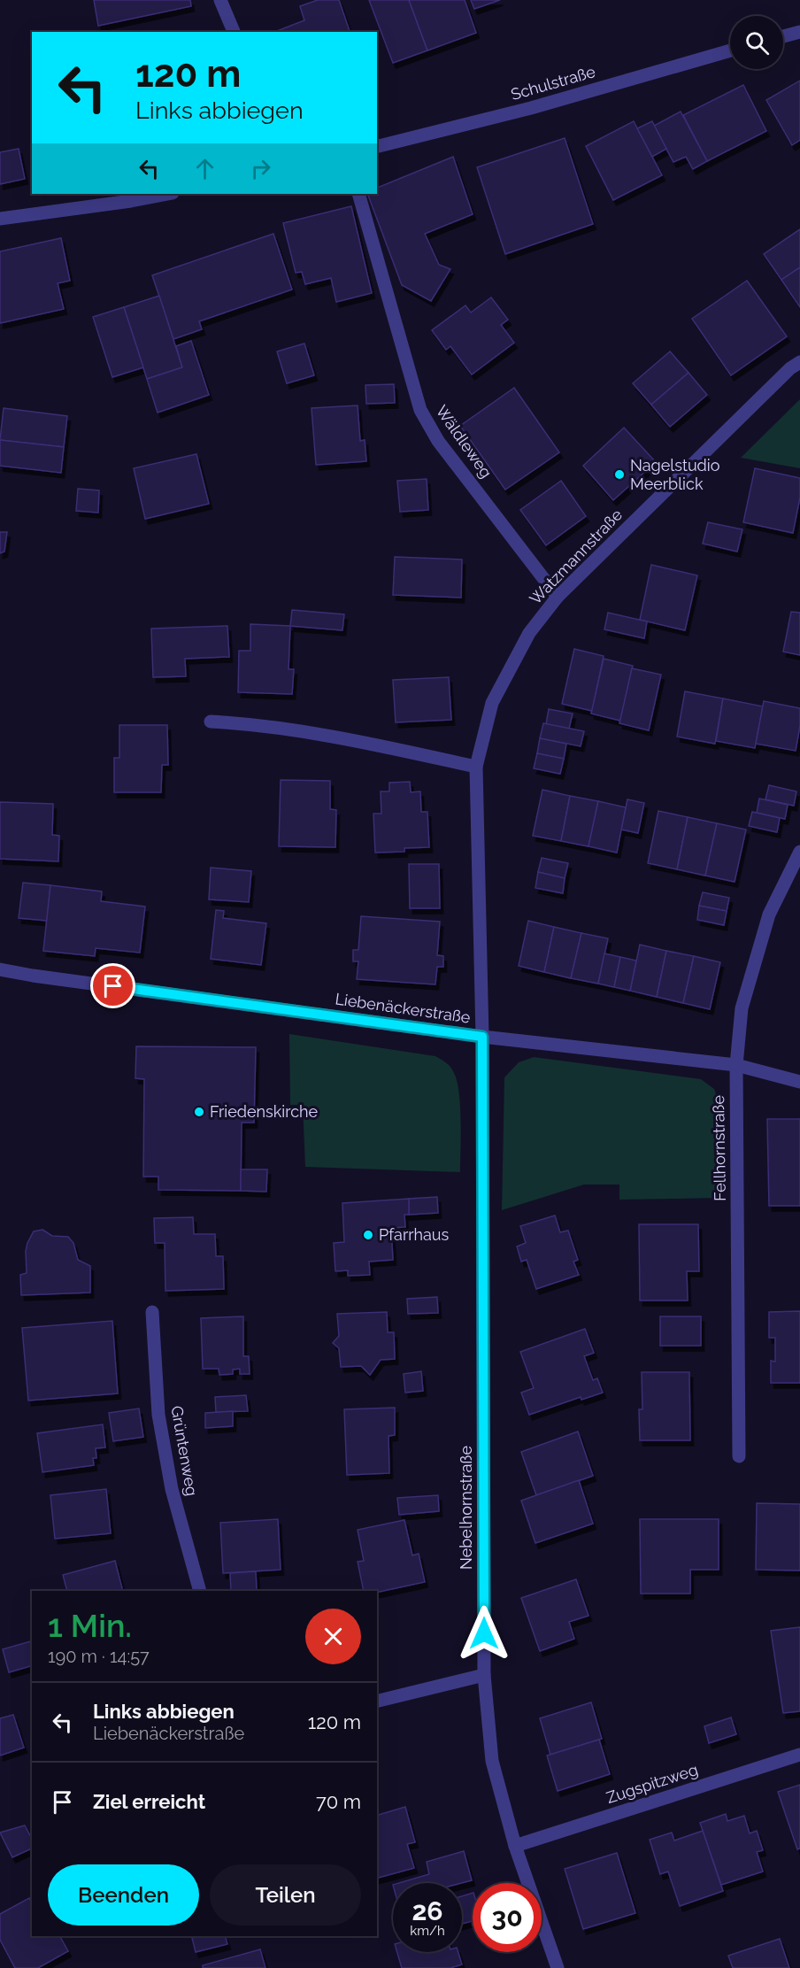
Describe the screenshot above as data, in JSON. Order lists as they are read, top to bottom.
{
  "streets": {
    "street": [
      "Schulstraße",
      "Wäldleweg",
      "Watzmannstraße",
      "Liebenäckerstraße",
      "Fellhornstraße",
      "Grüntenweg",
      "Nebelhornstraße",
      "Zugspitzweg"
    ]
  },
  "crossings": [
    ["Wäldleweg", "Watzmannstraße"],
    ["Watzmannstraße", "Liebenäckerstraße"],
    ["Watzmannstraße", "Nebelhornstraße"],
    ["Liebenäckerstraße", "Fellhornstraße"],
    ["Liebenäckerstraße", "Nebelhornstraße"],
    ["Nebelhornstraße", "Zugspitzweg"]
  ],
  "places": ["Nagelstudio Meerblick", "Friedenskirche", "Pfarrhaus"],
  "page": {
    "turn": ["120 m", "Links abbiegen"],
    "heading": ["1 Min.", "190 m · 14:57"],
    "list": [
      {
        "name": "Links abbiegen",
        "note": "Liebenäckerstraße",
        "value": "120 m"
      },
      {
        "name": "Ziel erreicht",
        "value": "70 m"
      }
    ],
    "buttons": ["Beenden", "Teilen"],
    "speed": "26 km/h",
    "limit": "30"
  }
}
